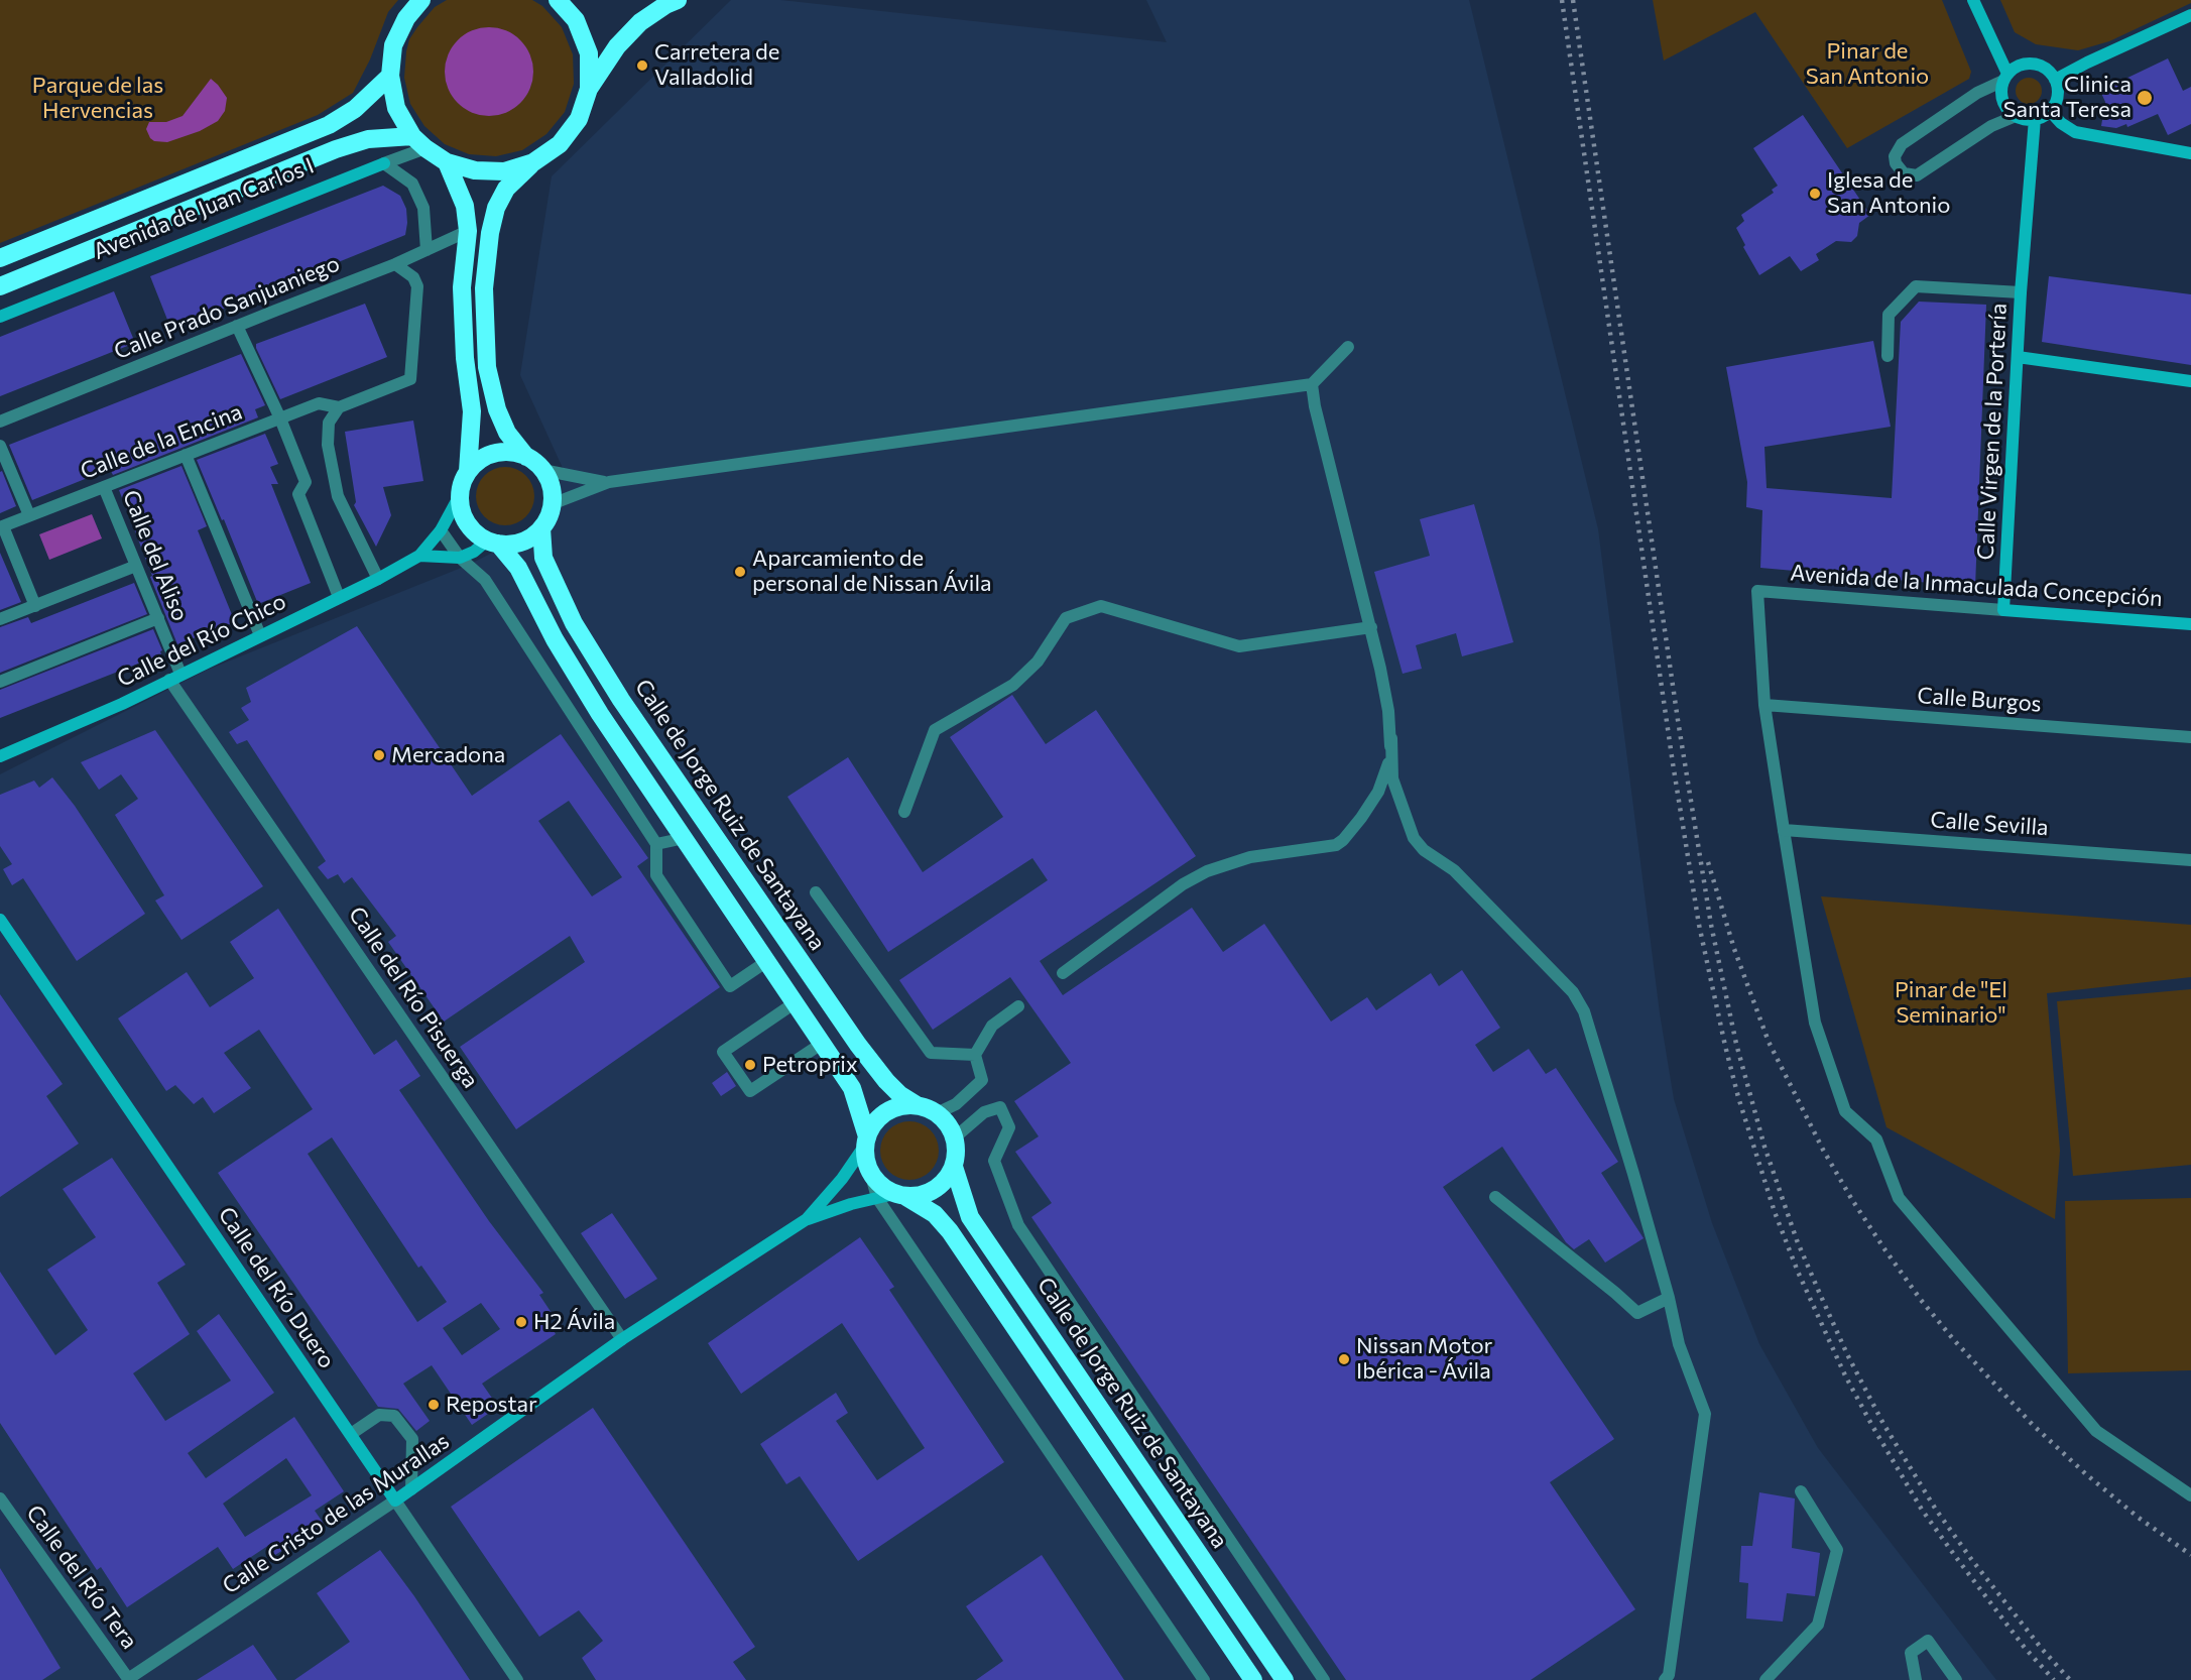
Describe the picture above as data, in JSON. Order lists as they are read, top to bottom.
{
  "streets": {
    "highway": ["Avenida de Juan Carlos I", "Calle de Jorge Ruiz de Santayana"],
    "street": [
      "Calle Prado Sanjuaniego",
      "Calle Virgen de la Portería",
      "Calle de la Encina",
      "Calle del Aliso",
      "Avenida de la Inmaculada Concepción",
      "Calle del Río Chico",
      "Calle Burgos",
      "Calle Sevilla",
      "Calle del Río Pisuerga",
      "Calle del Río Duero",
      "Calle Cristo de las Murallas",
      "Calle del Río Tera"
    ]
  },
  "crossings": [
    ["Calle Virgen de la Portería", "Avenida de la Inmaculada Concepción"],
    ["Calle de la Encina", "Calle del Aliso"],
    ["Calle del Aliso", "Calle del Río Chico"],
    ["Calle del Aliso", "Calle del Río Pisuerga"],
    ["Avenida de la Inmaculada Concepción", "Calle Burgos"],
    ["Calle del Río Chico", "Calle de Jorge Ruiz de Santayana"],
    ["Calle del Río Chico", "Calle del Río Pisuerga"],
    ["Calle de Jorge Ruiz de Santayana", "Calle Cristo de las Murallas"],
    ["Calle del Río Pisuerga", "Calle Cristo de las Murallas"],
    ["Calle del Río Duero", "Calle Cristo de las Murallas"],
    ["Calle Cristo de las Murallas", "Calle del Río Tera"]
  ],
  "parks": ["Pinar de San Antonio", "Parque de las Hervencias", "Pinar de \"El Seminario\""],
  "places": [
    "Carretera de Valladolid",
    "Clinica Santa Teresa",
    "Iglesa de San Antonio",
    "Aparcamiento de personal de Nissan Ávila",
    "Mercadona",
    "Petroprix",
    "H2 Ávila",
    "Nissan Motor Ibérica - Ávila",
    "Repostar"
  ]
}
